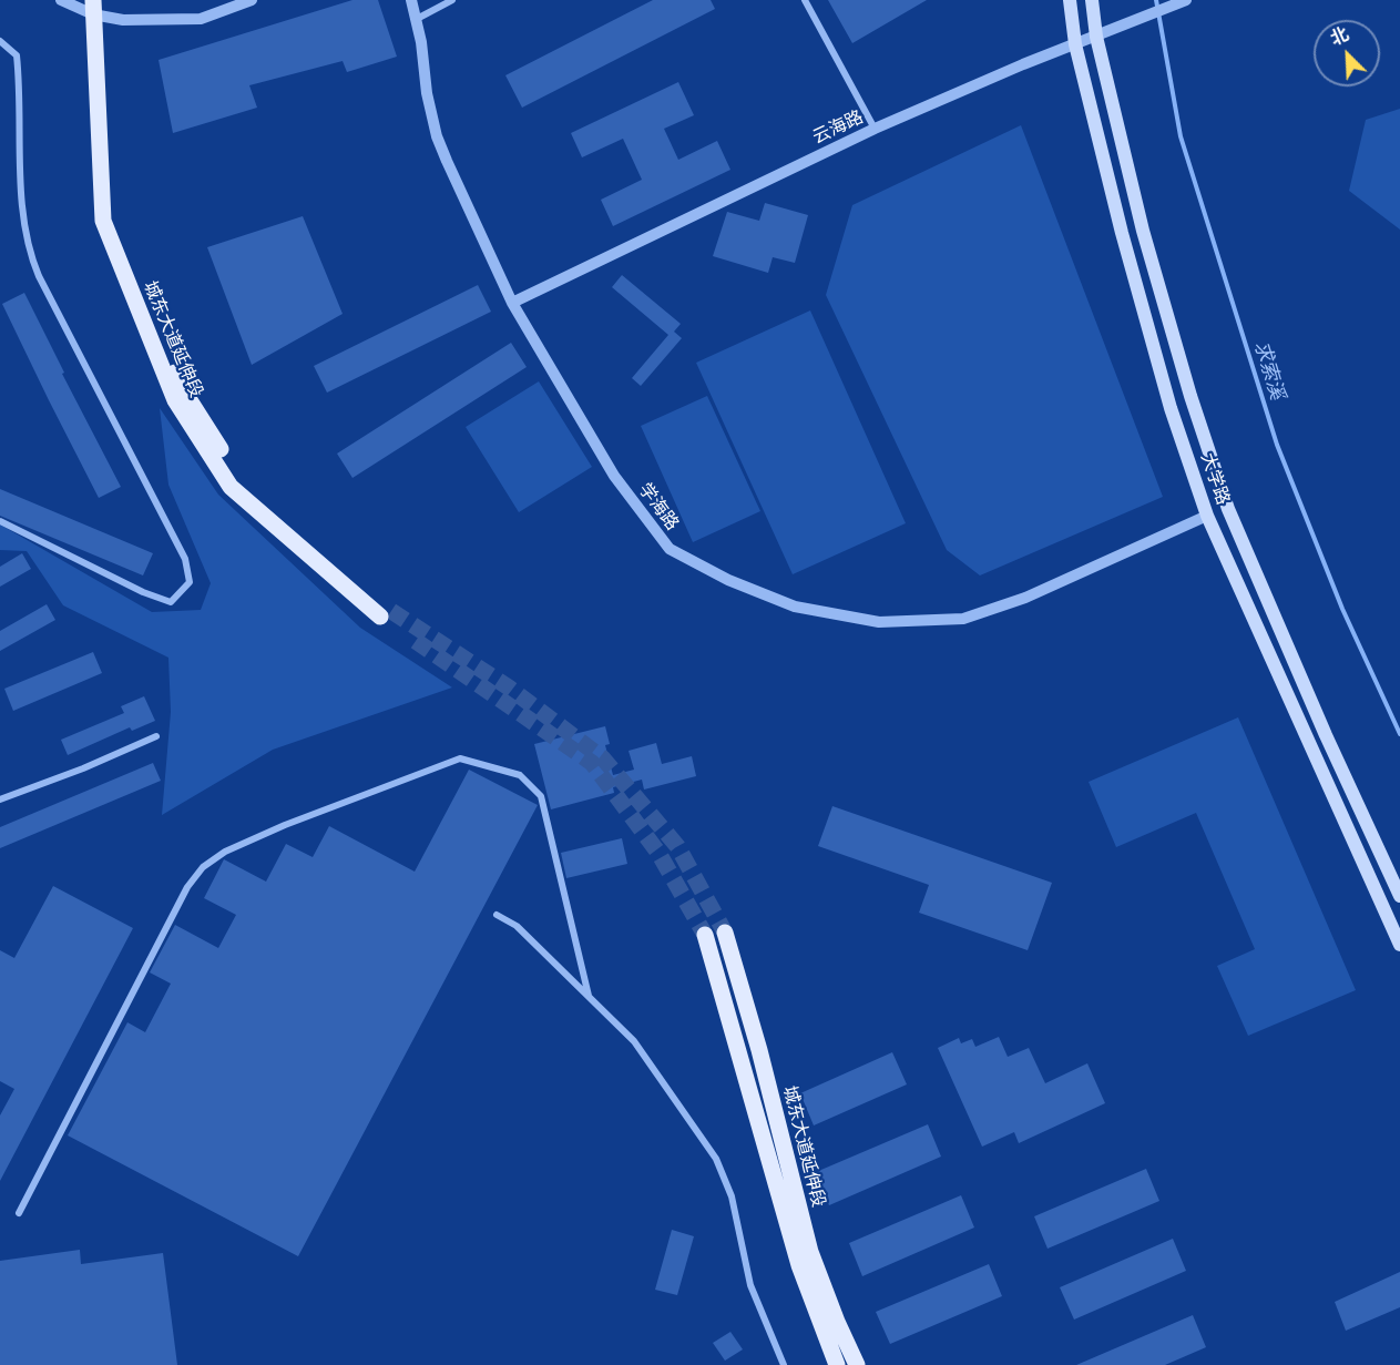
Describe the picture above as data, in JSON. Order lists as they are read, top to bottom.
{
  "streets": {
    "main road": ["城东大道延伸段", "大学路"],
    "street": ["云海路", "学海路"]
  },
  "crossings": [
    ["云海路", "大学路"],
    ["云海路", "学海路"],
    ["大学路", "学海路"]
  ],
  "water": ["求索溪"],
  "north": "top left"
}
